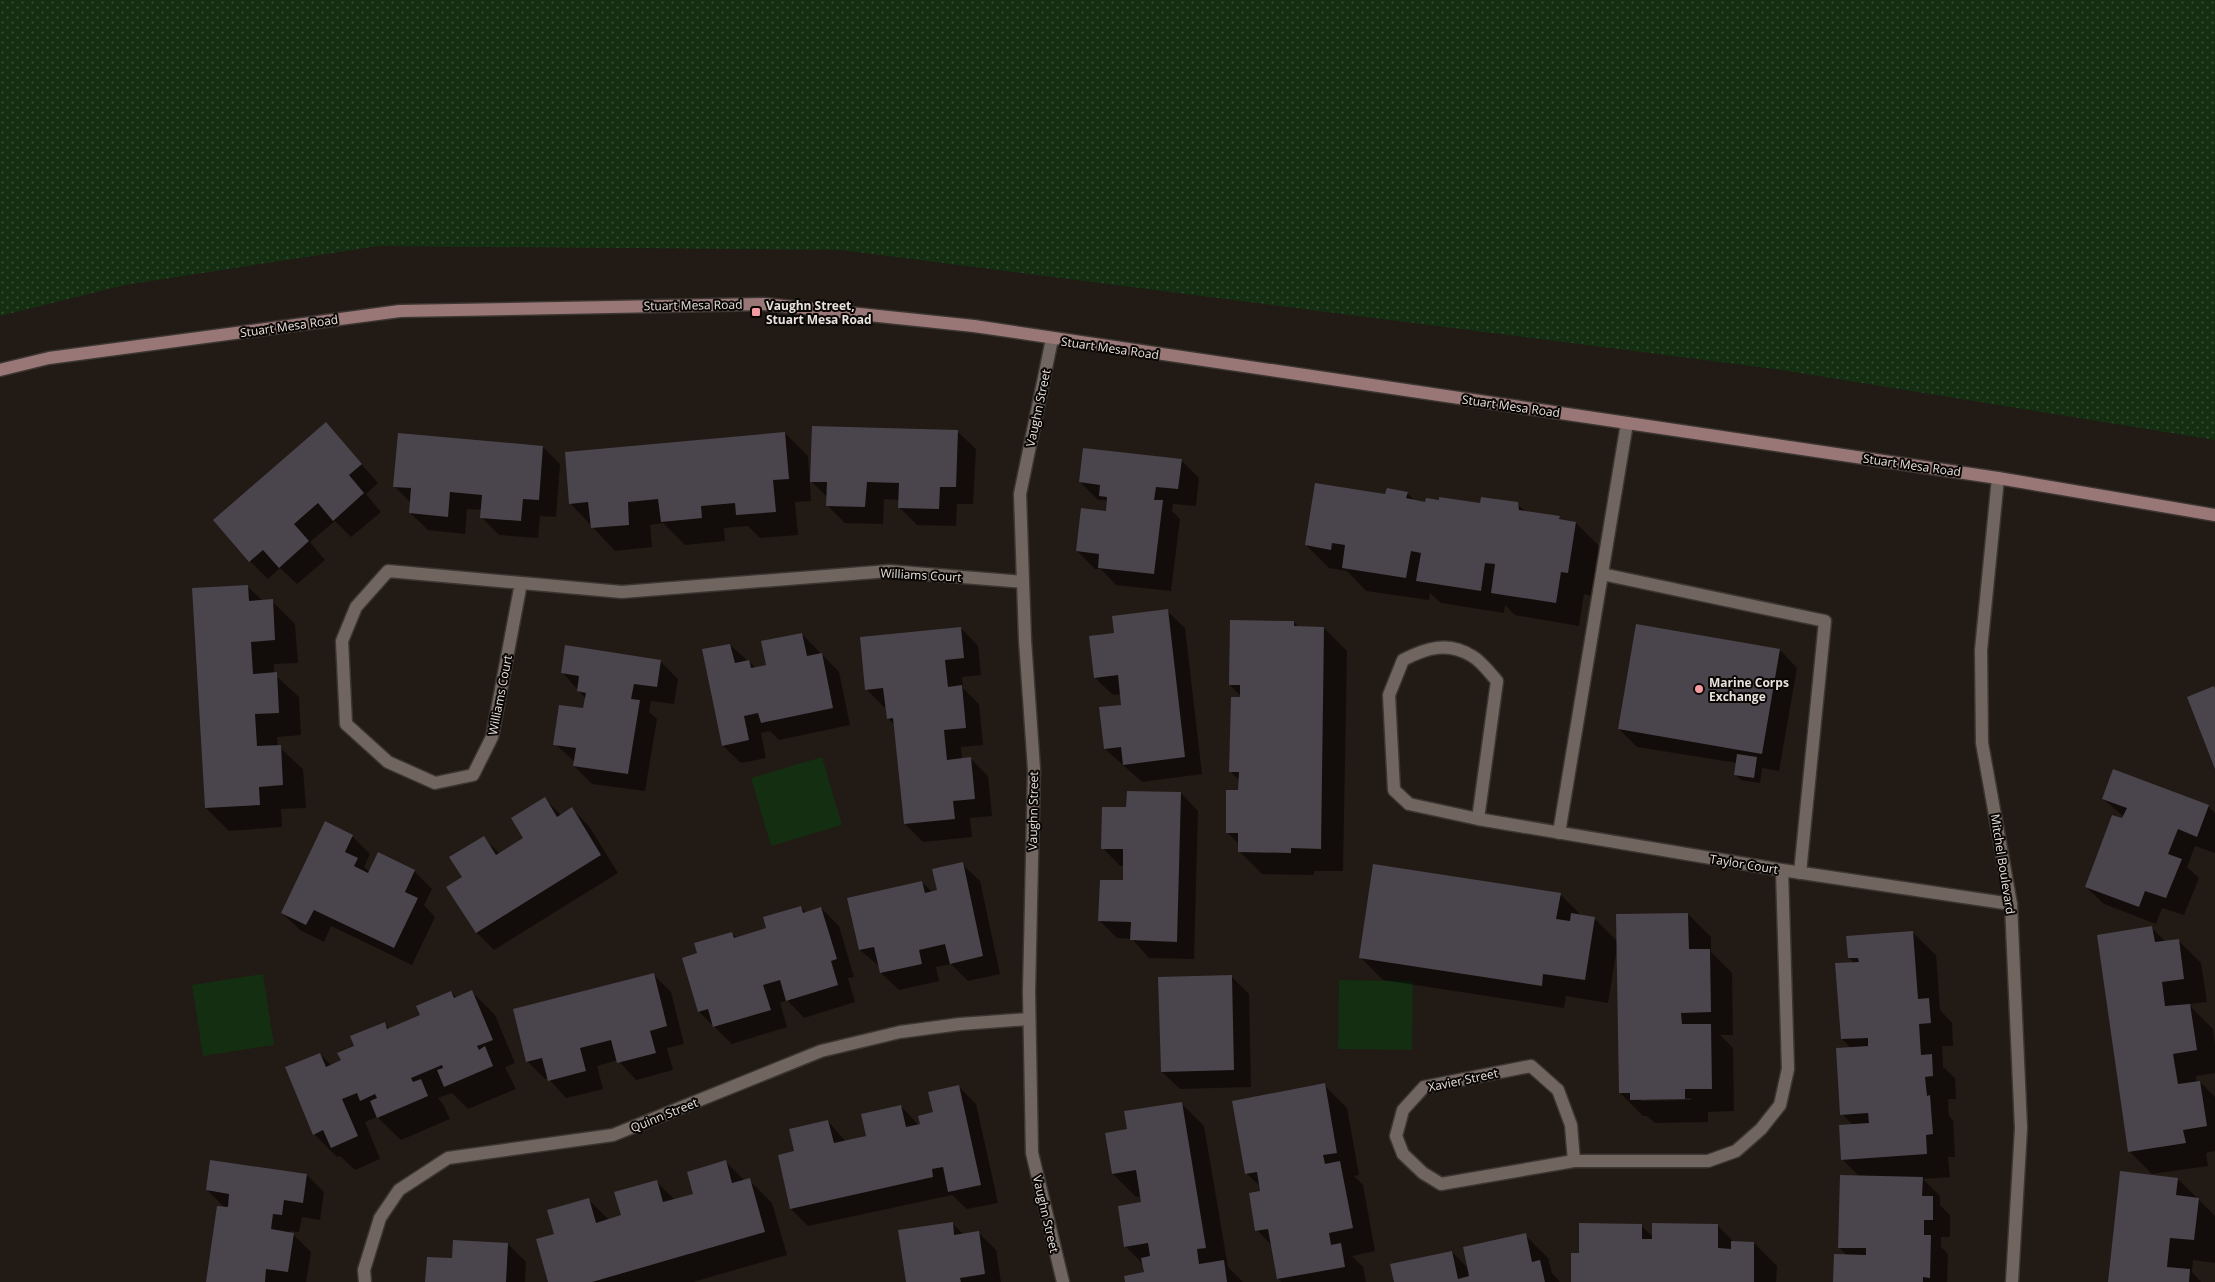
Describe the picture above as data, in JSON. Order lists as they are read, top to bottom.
{
  "streets": {
    "main road": ["Stuart Mesa Road"],
    "street": [
      "Vaughn Street",
      "Williams Court",
      "Taylor Court",
      "Mitchel Boulevard",
      "Xavier Street",
      "Quinn Street"
    ]
  },
  "crossings": [
    ["Stuart Mesa Road", "Vaughn Street"],
    ["Stuart Mesa Road", "Mitchel Boulevard"],
    ["Vaughn Street", "Williams Court"],
    ["Vaughn Street", "Quinn Street"],
    ["Taylor Court", "Mitchel Boulevard"],
    ["Taylor Court", "Xavier Street"]
  ],
  "places": {
    "transit": ["Vaughn Street, Stuart Mesa Road"],
    "other": ["Marine Corps Exchange"]
  }
}
